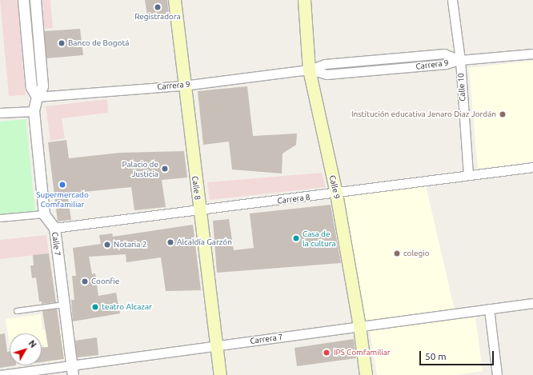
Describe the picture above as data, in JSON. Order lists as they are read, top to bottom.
{
  "streets": {
    "main road": ["Calle 9", "Calle 8"],
    "street": [
      "Carrera 9",
      "Calle 10",
      "Carrera 8",
      "Calle 7",
      "Carrera 7"
    ]
  },
  "crossings": [
    ["Carrera 9", "Calle 10"],
    ["Carrera 9", "Calle 9"],
    ["Carrera 9", "Calle 8"],
    ["Calle 10", "Carrera 8"],
    ["Calle 9", "Carrera 8"],
    ["Calle 9", "Carrera 7"],
    ["Calle 8", "Carrera 8"],
    ["Calle 8", "Carrera 7"],
    ["Carrera 8", "Calle 7"],
    ["Calle 7", "Carrera 7"]
  ],
  "places": [
    "Registradora",
    "Banco de Bogotá",
    "Institución educativa Jenaro Diaz Jordán",
    "Palacio de Justicia",
    "Supermercado Comfamiliar",
    "Casa de la cultura",
    "Alcaldía Garzón",
    "Notaria 2",
    "colegio",
    "Coonfie",
    "teatro Alcazar",
    "IPS Comfamiliar"
  ],
  "scale_bar": "50 m",
  "north": "top right"
}
